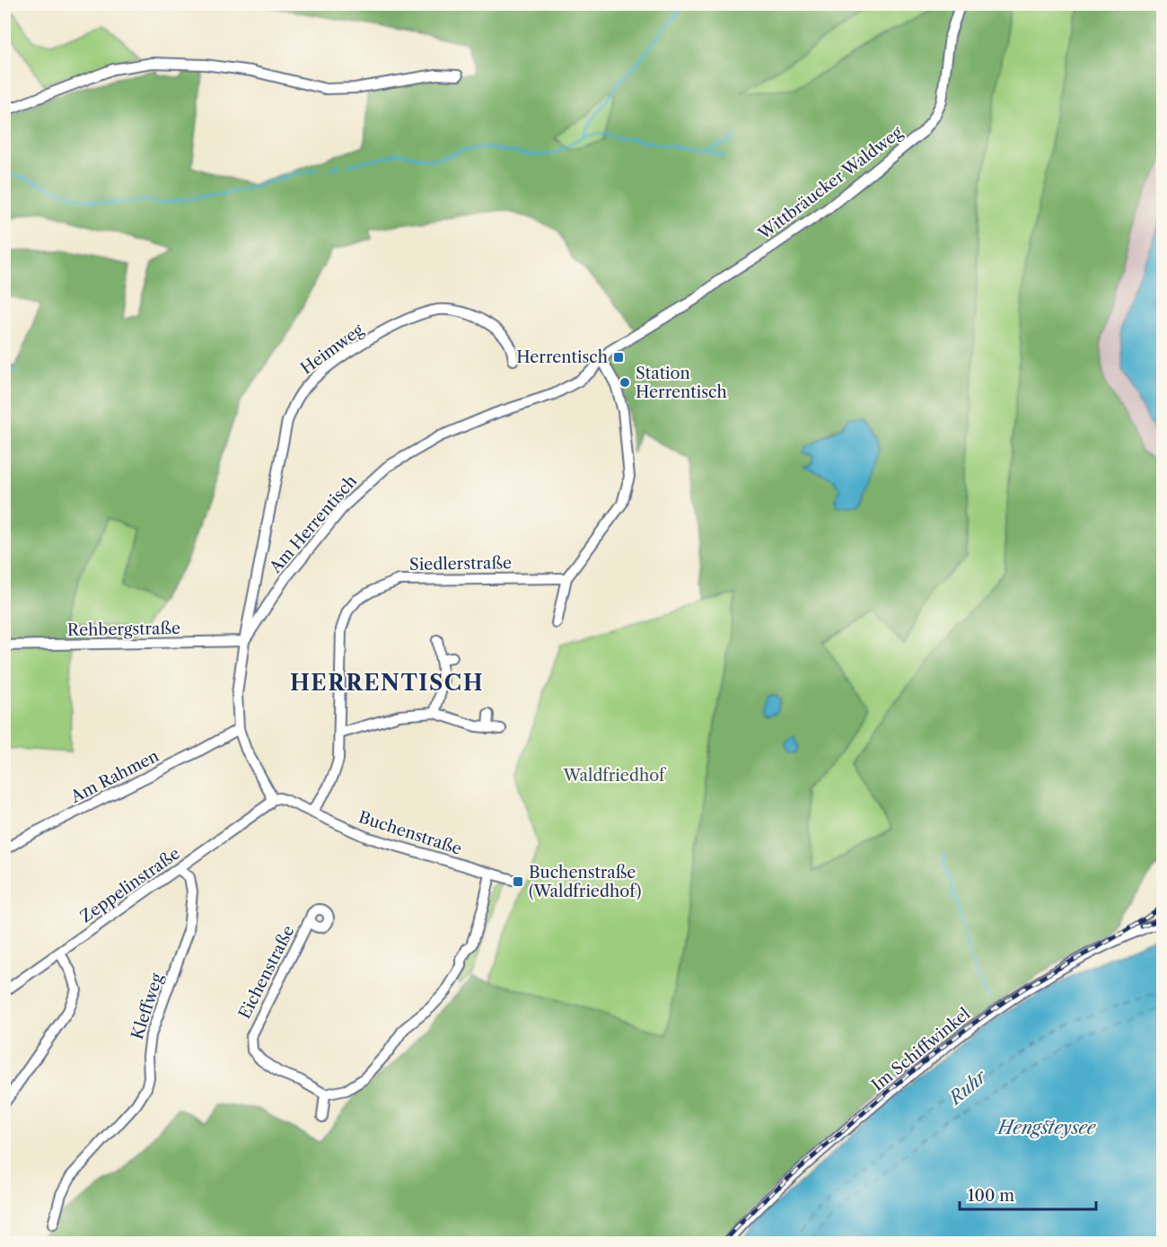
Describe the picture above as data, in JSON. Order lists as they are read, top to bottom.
{
  "streets": {
    "street": [
      "Wittbräucker Waldweg",
      "Heimweg",
      "Am Herrentisch",
      "Siedlerstraße",
      "Rehbergstraße",
      "Am Rahmen",
      "Buchenstraße",
      "Zeppelinstraße",
      "Eichenstraße",
      "Kleffweg",
      "Im Schiffwinkel"
    ]
  },
  "crossings": [
    ["Wittbräucker Waldweg", "Am Herrentisch"],
    ["Heimweg", "Am Herrentisch"],
    ["Heimweg", "Rehbergstraße"],
    ["Am Herrentisch", "Rehbergstraße"],
    ["Am Herrentisch", "Am Rahmen"],
    ["Am Herrentisch", "Buchenstraße"],
    ["Am Herrentisch", "Zeppelinstraße"],
    ["Siedlerstraße", "Buchenstraße"],
    ["Buchenstraße", "Zeppelinstraße"],
    ["Zeppelinstraße", "Kleffweg"]
  ],
  "districts": ["HERRENTISCH"],
  "water": ["Ruhr", "Hengsteysee"],
  "parks": ["Waldfriedhof"],
  "places": {
    "transit": ["Herrentisch", "Buchenstraße (Waldfriedhof)"],
    "other": ["Station Herrentisch"]
  },
  "scale_bar": "100 m"
}
